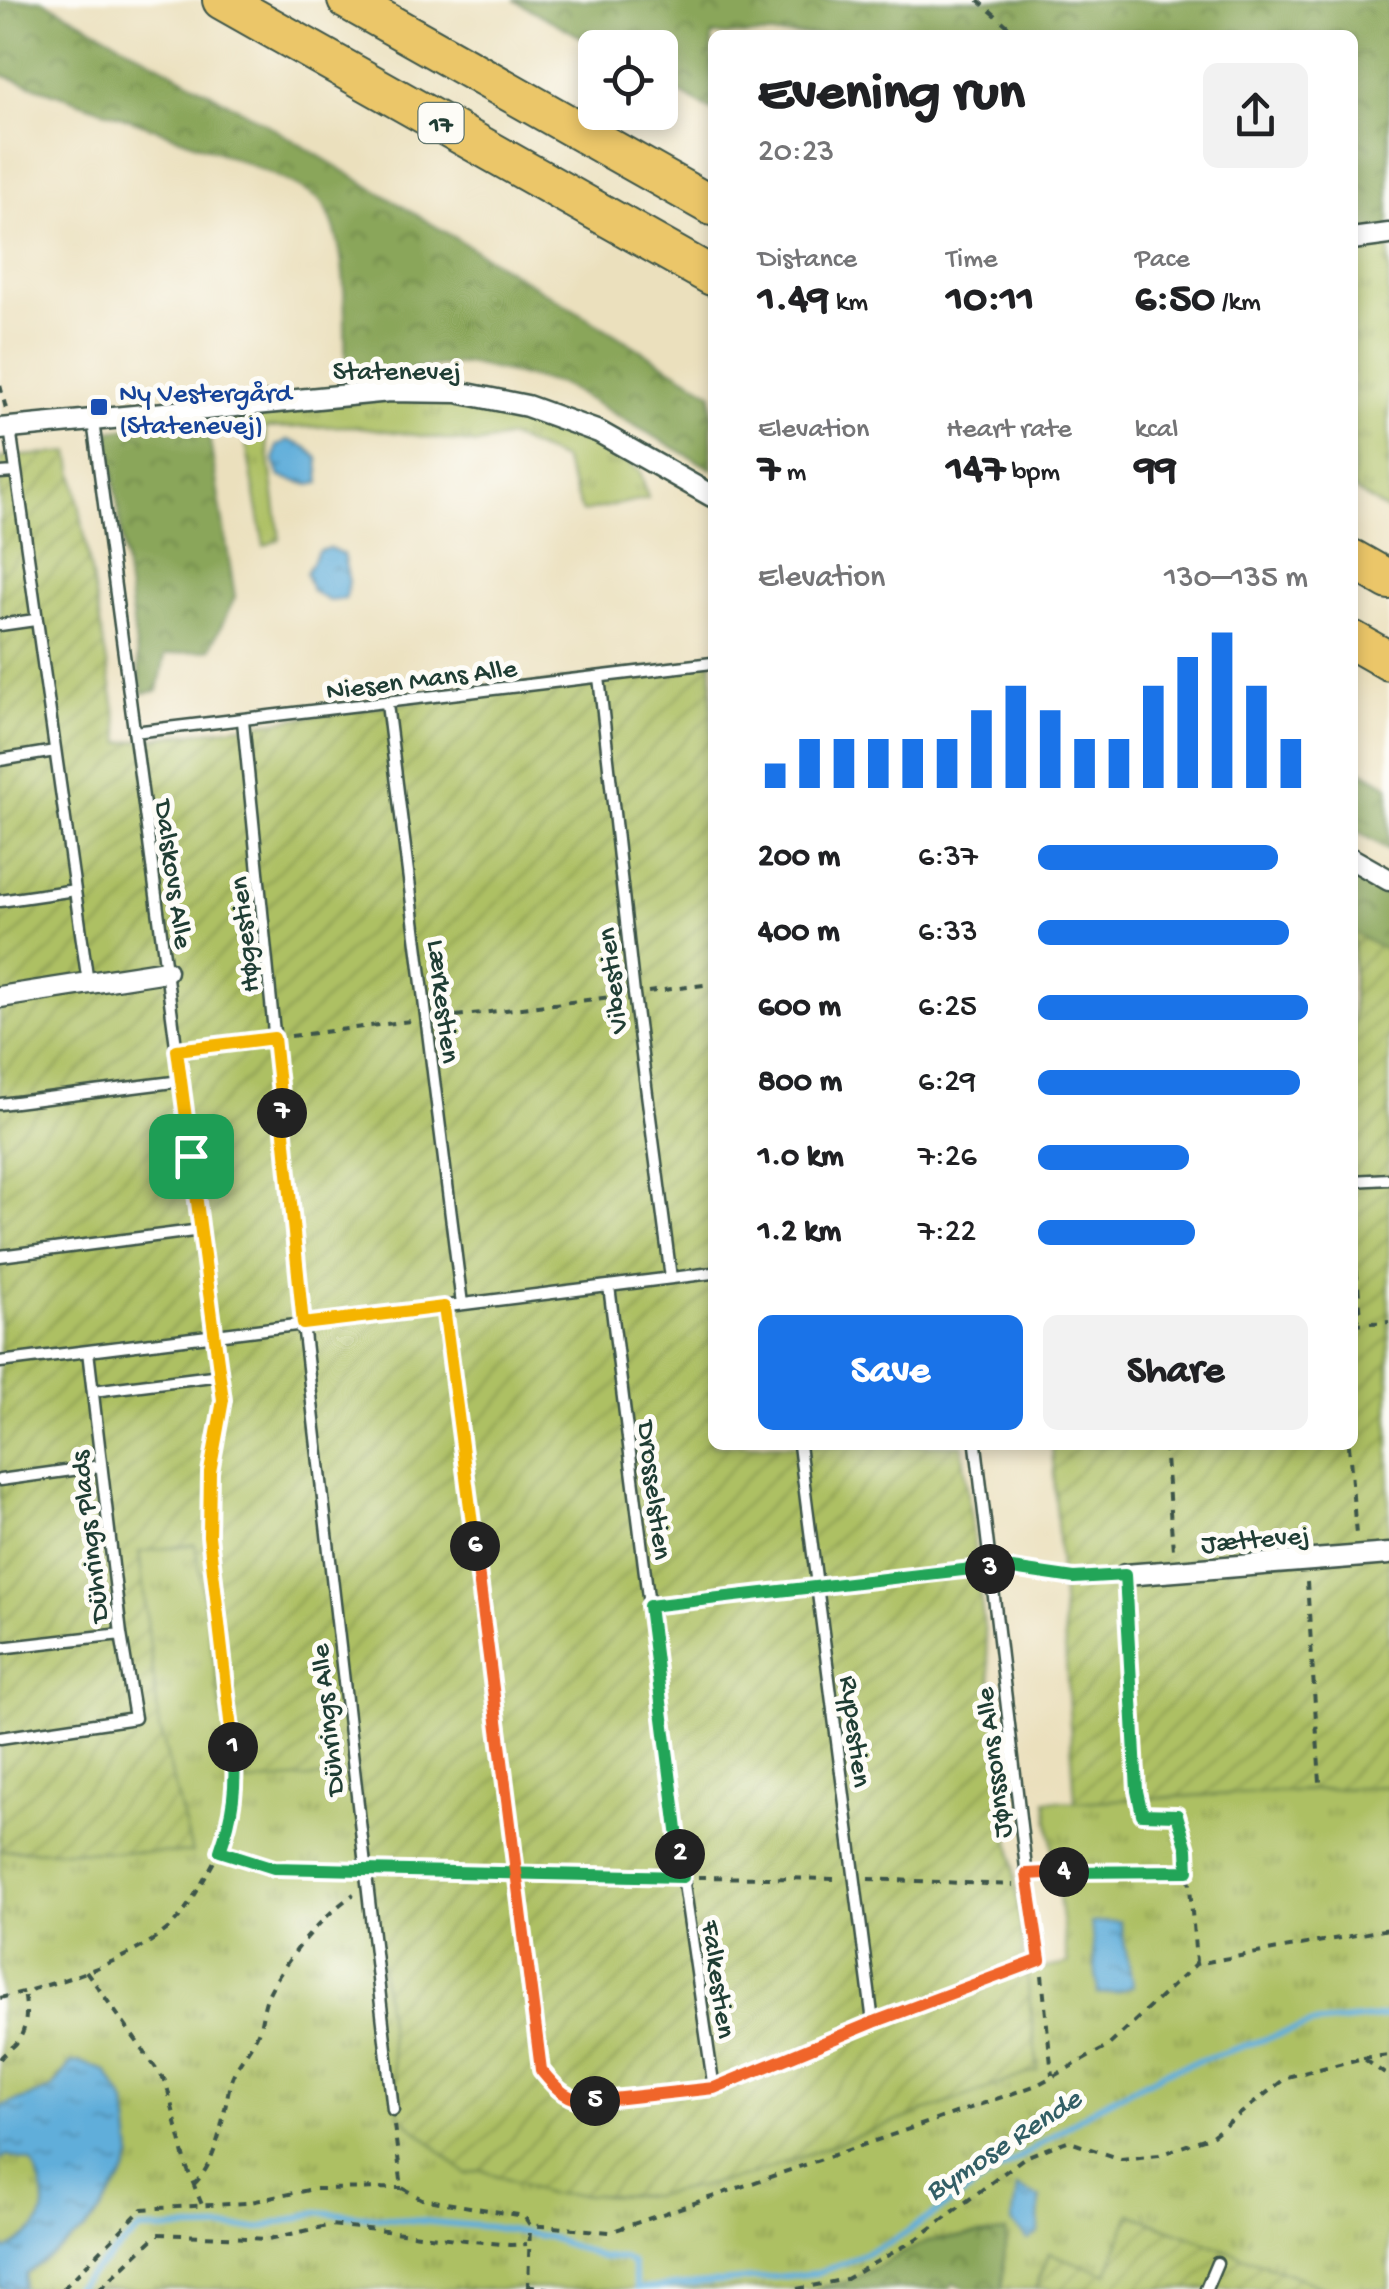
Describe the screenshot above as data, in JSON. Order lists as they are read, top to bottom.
{
  "streets": {
    "highway": ["17"],
    "street": ["Statenevej", "Jættevej"],
    "lane": [
      "Niesen Mans Alle",
      "Dalskovs Alle",
      "Høgestien",
      "Vibestien",
      "Lærkestien",
      "Drosselstien",
      "Dührings Plads",
      "Dührings Alle",
      "Rypestien",
      "Jønssons Alle",
      "Falkestien"
    ]
  },
  "crossings": [
    ["Statenevej", "Dalskovs Alle"],
    ["Niesen Mans Alle", "Dalskovs Alle"],
    ["Niesen Mans Alle", "Høgestien"],
    ["Niesen Mans Alle", "Vibestien"],
    ["Niesen Mans Alle", "Lærkestien"],
    ["Høgestien", "Dührings Alle"],
    ["Drosselstien", "Falkestien"]
  ],
  "water": ["Bymose Rende"],
  "places": {
    "transit": ["Ny Vestergård (Statenevej)"]
  },
  "page": {
    "heading": ["Evening run", "20:23"],
    "stats": [
      ["Distance", "1.49 km"],
      ["Time", "10:11"],
      ["Pace", "6:50 /km"],
      ["Elevation", "7 m"],
      ["Heart rate", "147 bpm"],
      ["kcal", "99"]
    ],
    "chart": ["Elevation", "130–135 m"],
    "list": [
      {
        "name": "200 m",
        "note": "6:37"
      },
      {
        "name": "400 m",
        "note": "6:33"
      },
      {
        "name": "600 m",
        "note": "6:25"
      },
      {
        "name": "800 m",
        "note": "6:29"
      },
      {
        "name": "1.0 km",
        "note": "7:26"
      },
      {
        "name": "1.2 km",
        "note": "7:22"
      }
    ],
    "pins": [
      "7",
      "6",
      "3",
      "1",
      "2",
      "4",
      "5"
    ],
    "buttons": ["Save", "Share"]
  }
}
